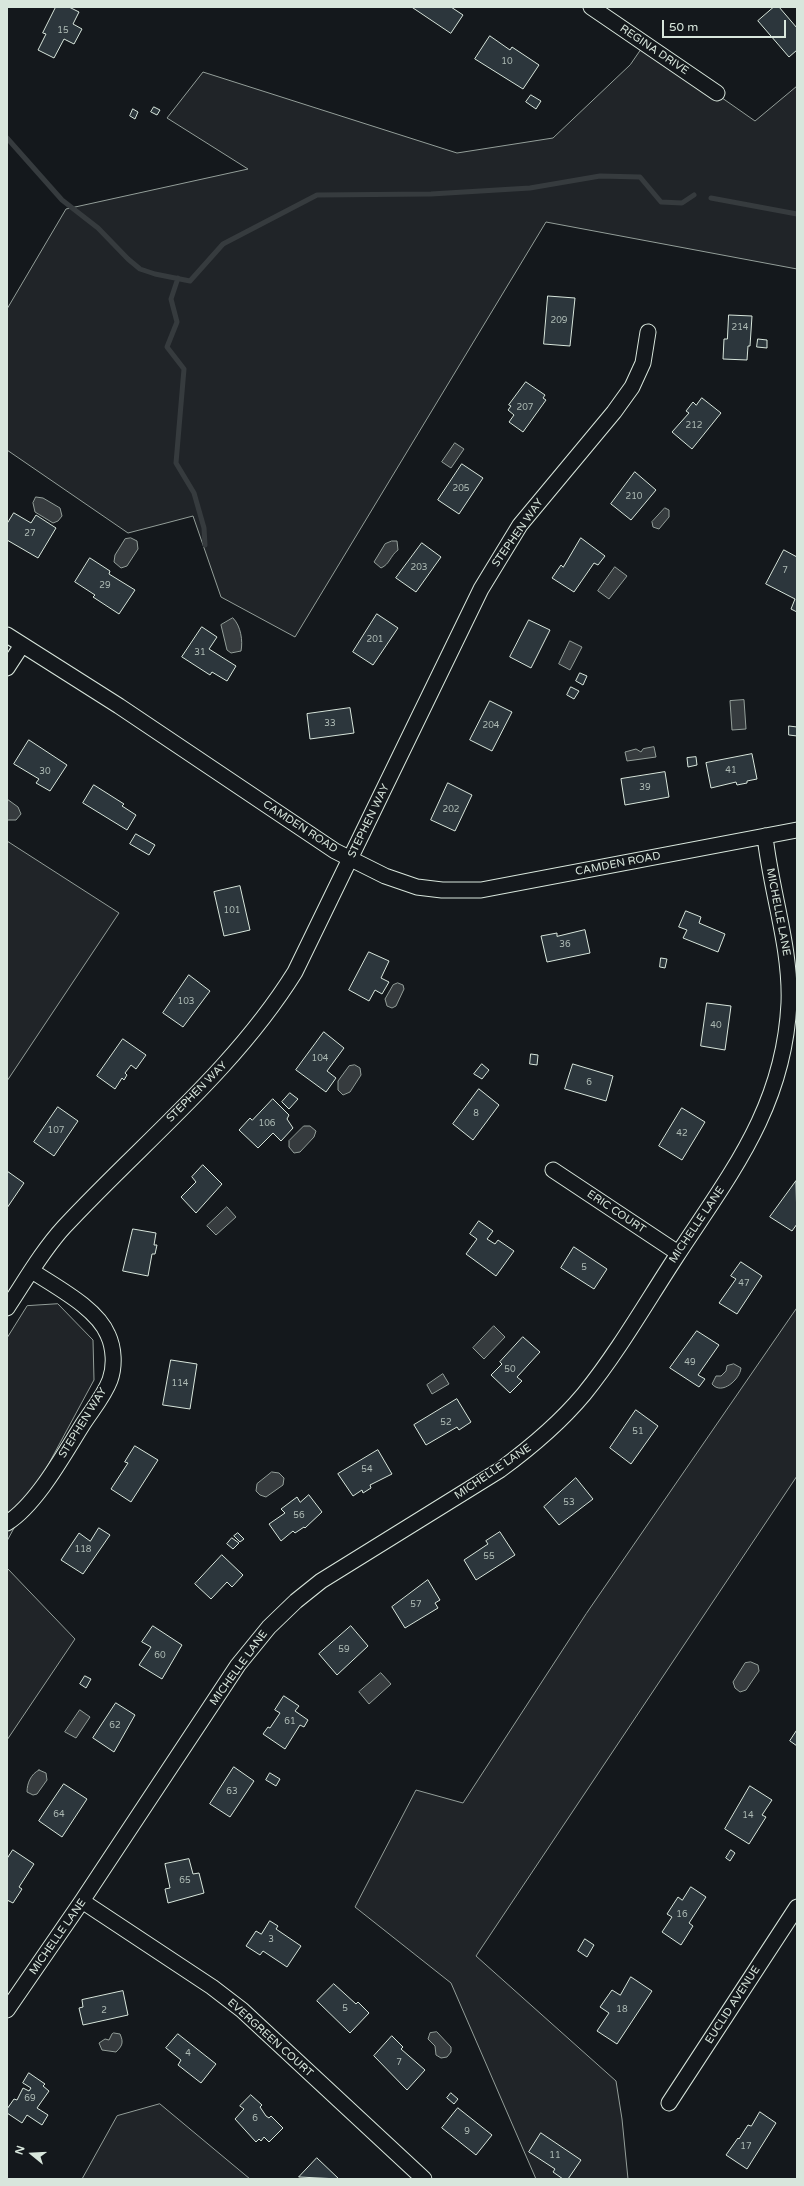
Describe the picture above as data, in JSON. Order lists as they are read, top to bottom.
{
  "streets": {
    "street": [
      "REGINA DRIVE",
      "STEPHEN WAY",
      "CAMDEN ROAD",
      "MICHELLE LANE",
      "ERIC COURT",
      "EUCLID AVENUE",
      "EVERGREEN COURT"
    ]
  },
  "crossings": [
    ["STEPHEN WAY", "CAMDEN ROAD"],
    ["CAMDEN ROAD", "MICHELLE LANE"],
    ["MICHELLE LANE", "ERIC COURT"],
    ["MICHELLE LANE", "EVERGREEN COURT"]
  ],
  "house_numbers": [
    "15",
    "10",
    "209",
    "214",
    "207",
    "212",
    "205",
    "210",
    "27",
    "203",
    "7",
    "29",
    "201",
    "31",
    "33",
    "204",
    "41",
    "30",
    "39",
    "202",
    "101",
    "36",
    "103",
    "40",
    "104",
    "6",
    "8",
    "106",
    "107",
    "42",
    "5",
    "47",
    "49",
    "50",
    "114",
    "52",
    "51",
    "54",
    "53",
    "56",
    "118",
    "55",
    "57",
    "59",
    "60",
    "61",
    "62",
    "63",
    "64",
    "14",
    "65",
    "16",
    "3",
    "5",
    "18",
    "2",
    "4",
    "7",
    "69",
    "6",
    "9",
    "17",
    "11"
  ],
  "scale_bar": "50 m",
  "north": "left"
}
